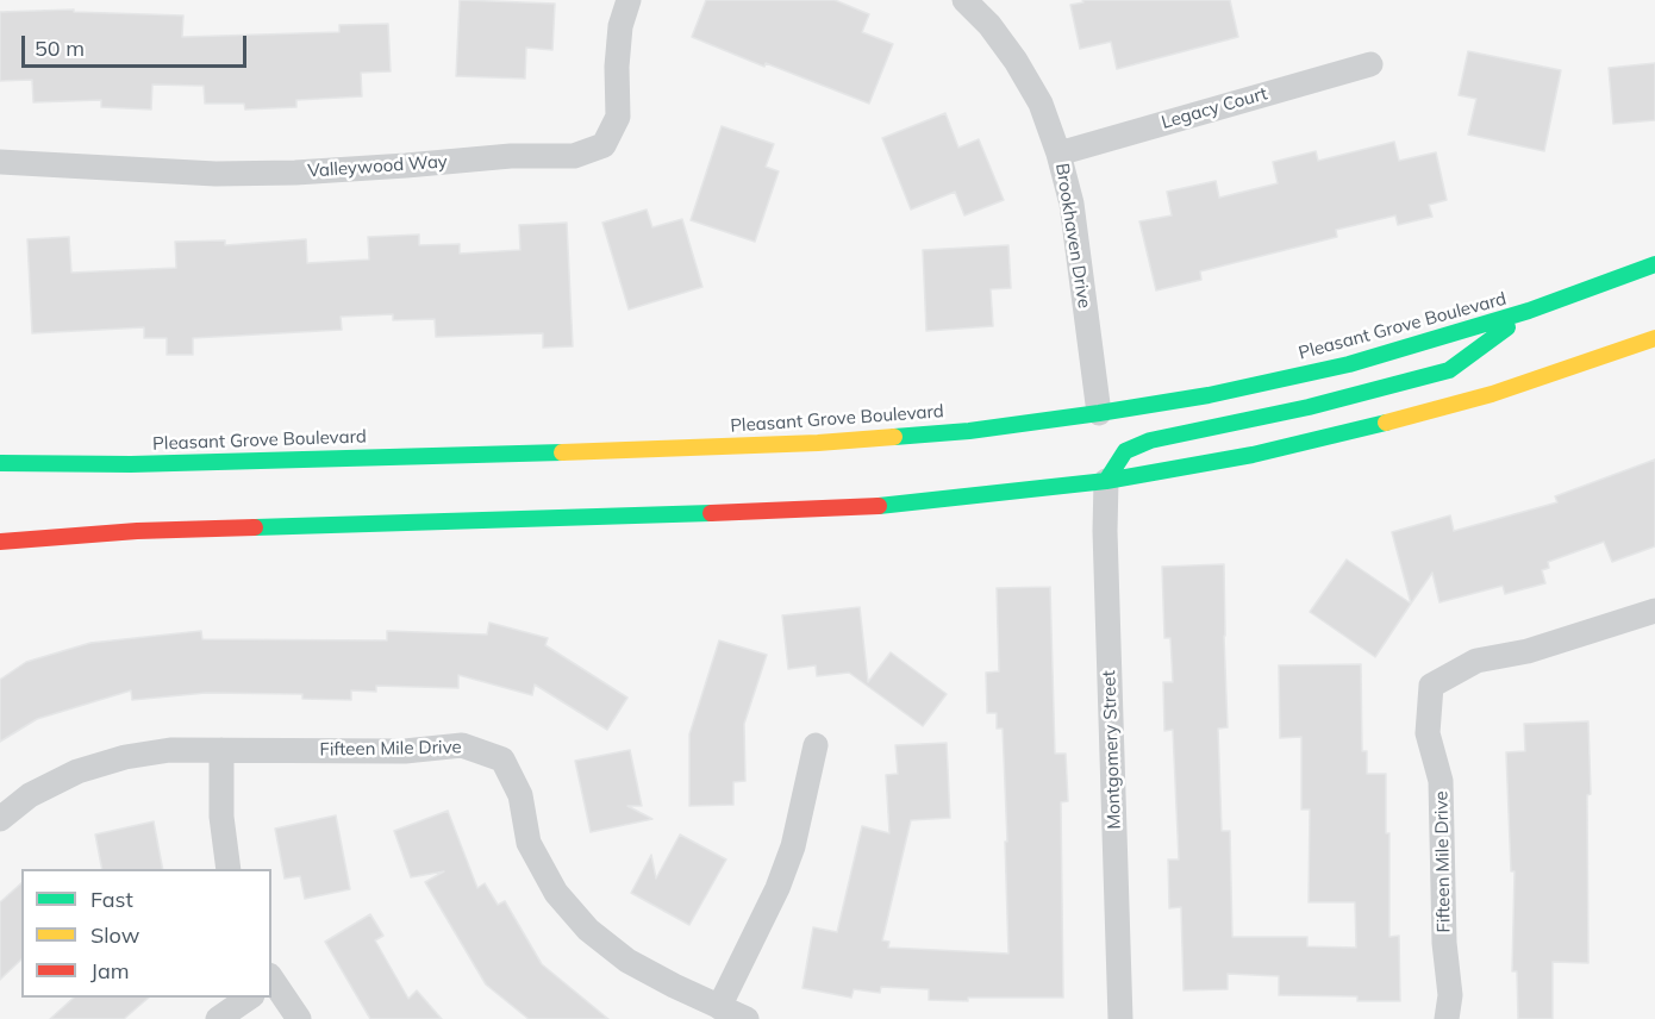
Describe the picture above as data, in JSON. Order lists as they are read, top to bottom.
{
  "streets": {
    "main road": ["Pleasant Grove Boulevard"],
    "street": [
      "Legacy Court",
      "Valleywood Way",
      "Brookhaven Drive",
      "Fifteen Mile Drive",
      "Montgomery Street"
    ]
  },
  "crossings": [
    ["Legacy Court", "Brookhaven Drive"],
    ["Brookhaven Drive", "Pleasant Grove Boulevard"]
  ],
  "legend": ["Fast", "Slow", "Jam"],
  "scale_bar": "50 m"
}
